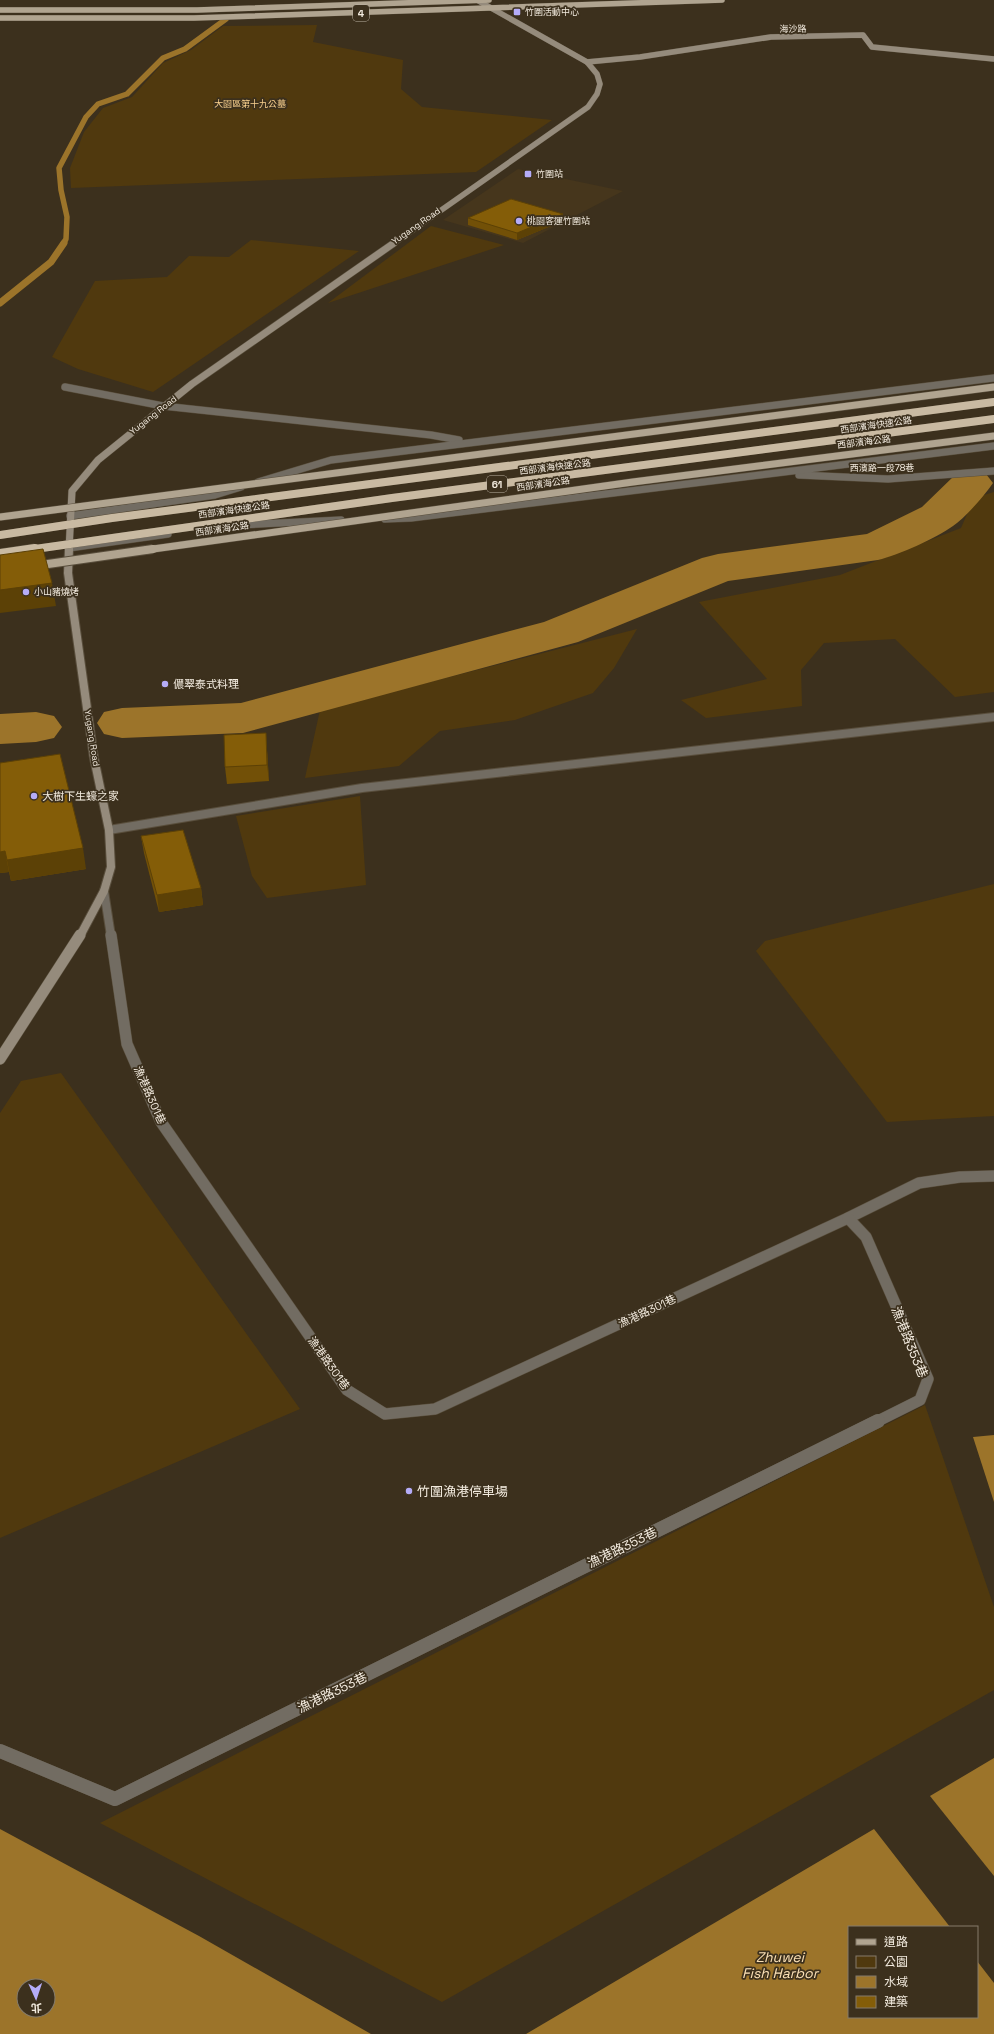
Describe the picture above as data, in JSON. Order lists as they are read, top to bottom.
{
  "streets": {
    "highway": ["西部濱海快速公路", "61"],
    "main road": ["4", "西部濱海公路"],
    "street": [
      "海沙路",
      "Yugang Road",
      "西濱路一段78巷",
      "漁港路301巷",
      "漁港路353巷"
    ]
  },
  "crossings": [
    ["4", "Yugang Road"],
    ["海沙路", "Yugang Road"],
    ["Yugang Road", "漁港路301巷"],
    ["漁港路301巷", "漁港路353巷"]
  ],
  "water": ["Zhuwei Fish Harbor"],
  "parks": ["大園區第十九公墓"],
  "places": {
    "transit": ["竹圍活動中心", "竹圍站"],
    "other": [
      "桃園客運竹圍站",
      "小山豬燒烤",
      "儂翠泰式料理",
      "大樹下生蠔之家",
      "竹圍漁港停車場"
    ]
  },
  "legend": [
    "道路",
    "公園",
    "水域",
    "建築"
  ],
  "north": "bottom"
}
